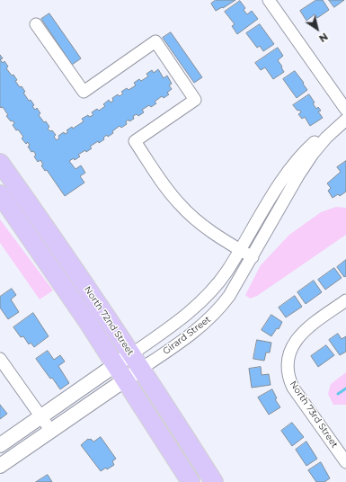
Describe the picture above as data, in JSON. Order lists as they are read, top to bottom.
{
  "streets": {
    "main road": ["North 72nd Street"],
    "street": ["Girard Street", "North 73rd Street"]
  },
  "crossings": [
    ["North 72nd Street", "Girard Street"]
  ],
  "north": "bottom right"
}
